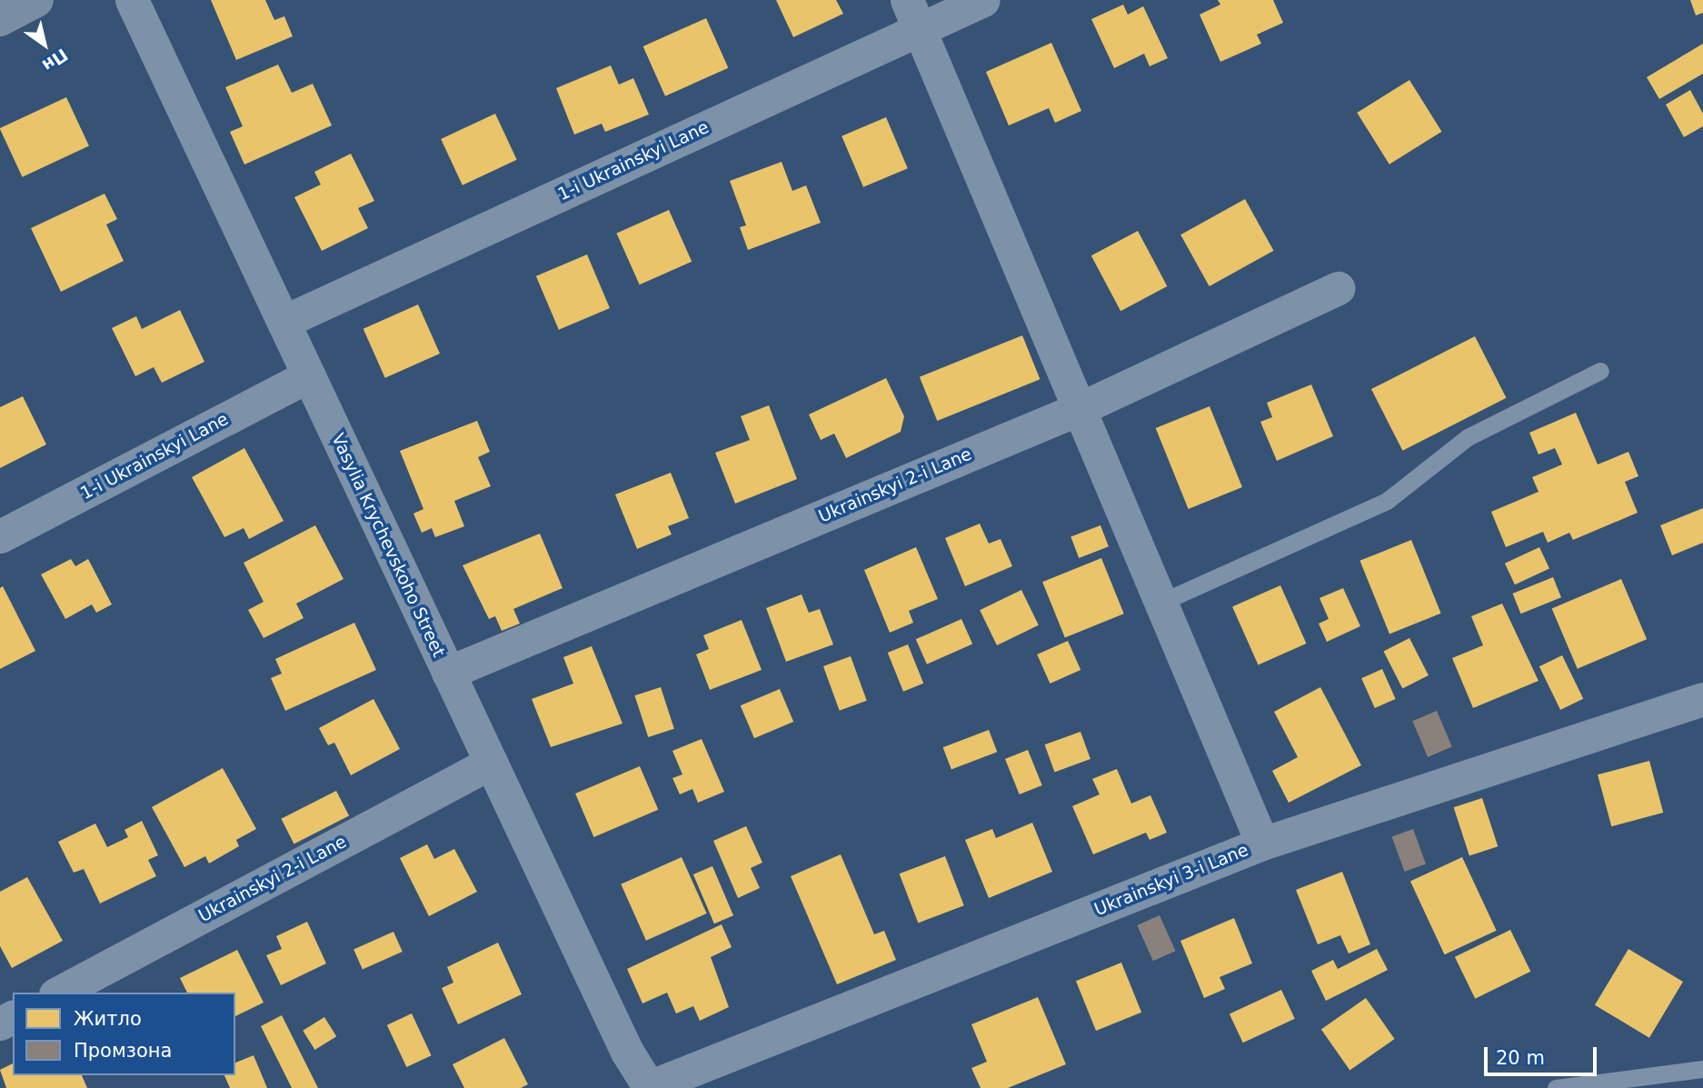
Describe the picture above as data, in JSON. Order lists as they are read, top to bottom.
{
  "streets": {
    "street": [
      "1-i Ukrainskyi Lane",
      "Ukrainskyi 2-i Lane",
      "Vasylia Krychevskoho Street",
      "Ukrainskyi 3-i Lane"
    ]
  },
  "crossings": [
    ["1-i Ukrainskyi Lane", "Vasylia Krychevskoho Street"],
    ["Ukrainskyi 2-i Lane", "Vasylia Krychevskoho Street"],
    ["Vasylia Krychevskoho Street", "Ukrainskyi 3-i Lane"]
  ],
  "legend": ["Житло", "Промзона"],
  "scale_bar": "20 m",
  "north": "bottom right"
}
